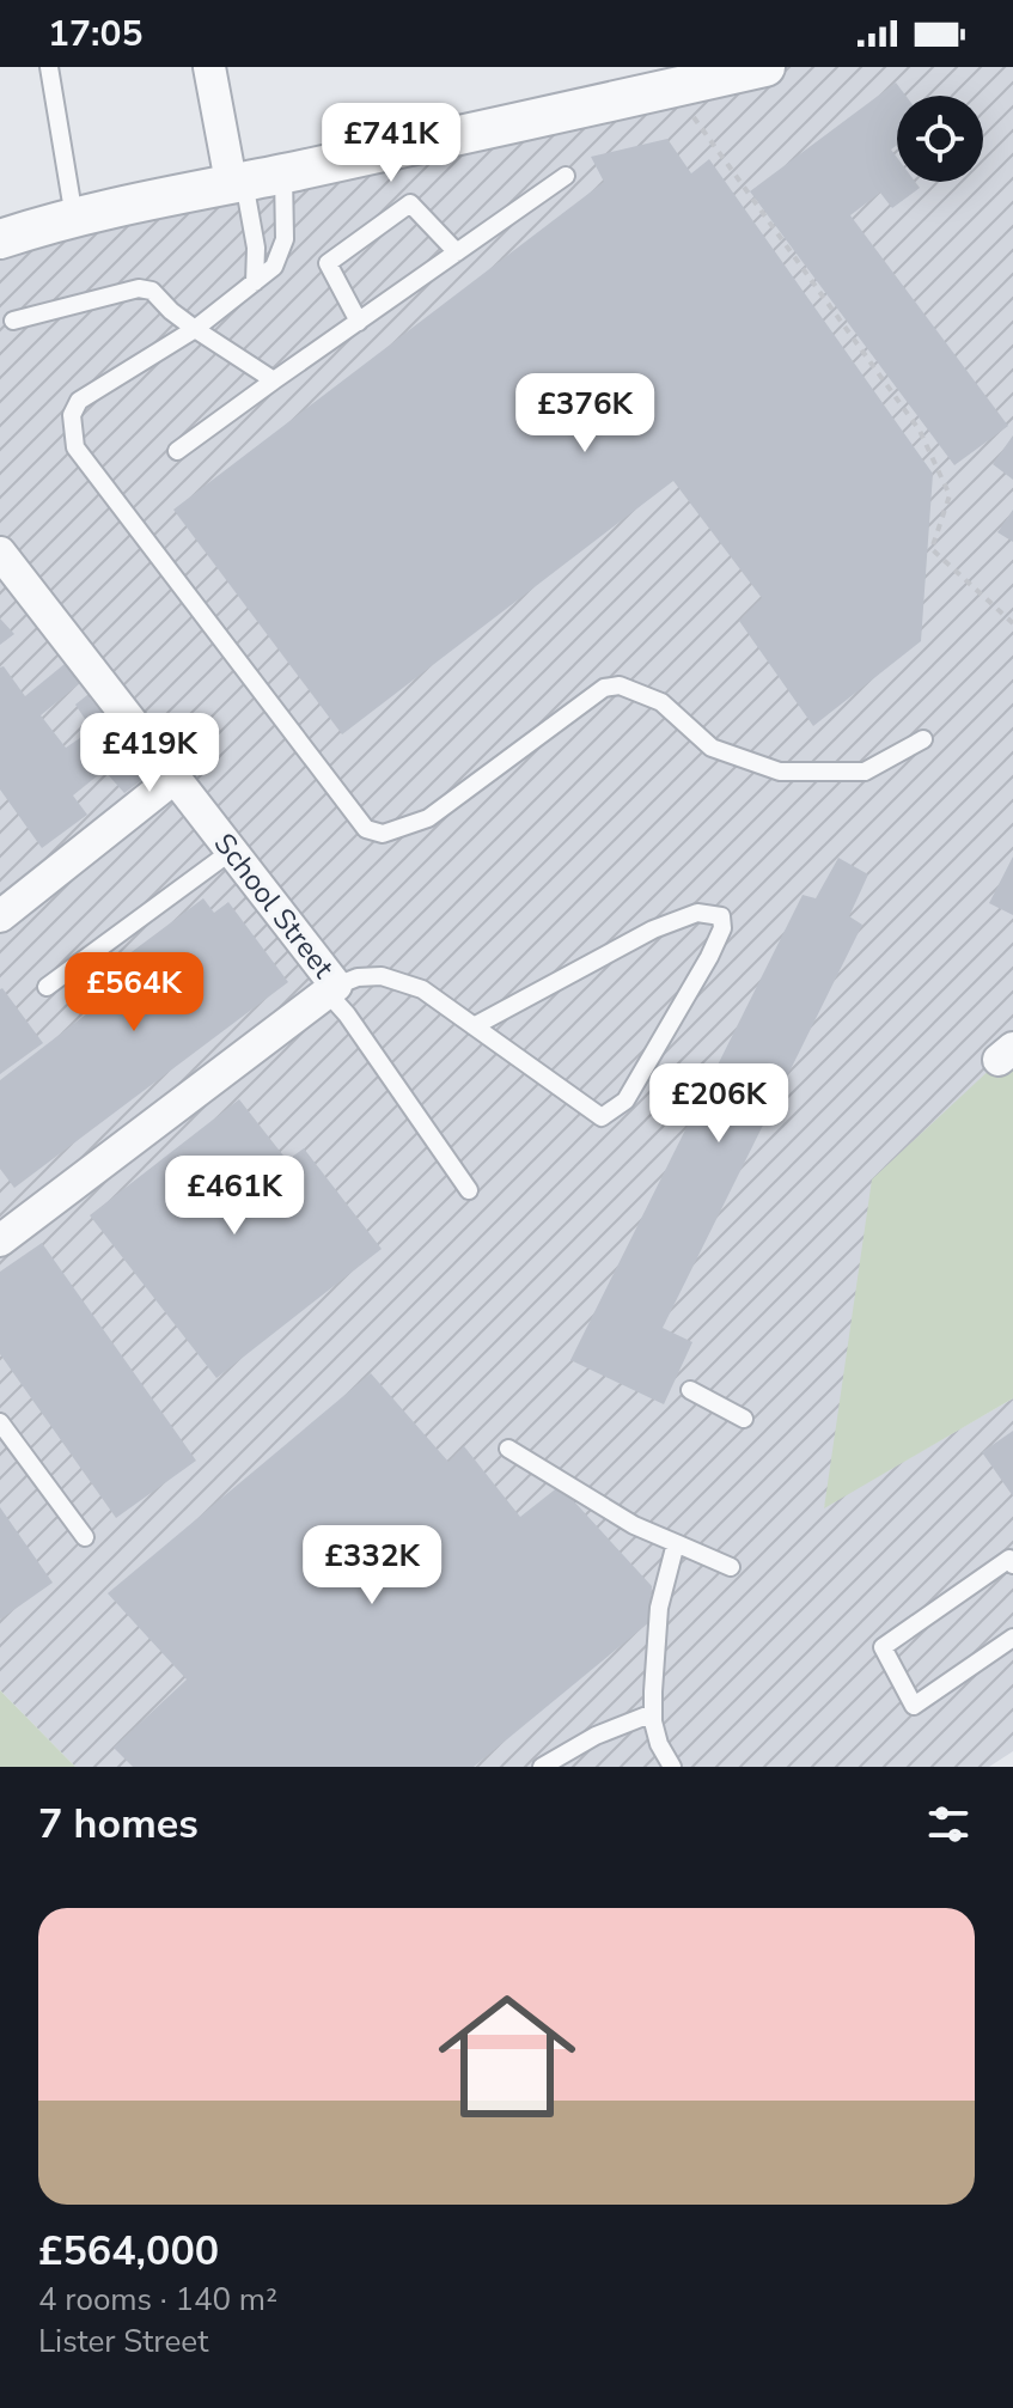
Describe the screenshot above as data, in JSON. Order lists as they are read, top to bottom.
{
  "streets": {
    "street": ["School Street"]
  },
  "page": {
    "status": "17:05",
    "price": [
      "£741K",
      "£376K",
      "£419K",
      "£564K",
      "£206K",
      "£461K",
      "£332K"
    ],
    "heading": "7 homes",
    "list": [
      {
        "name": "£564,000",
        "note": "4 rooms · 140 m² · Lister Street"
      }
    ]
  }
}
